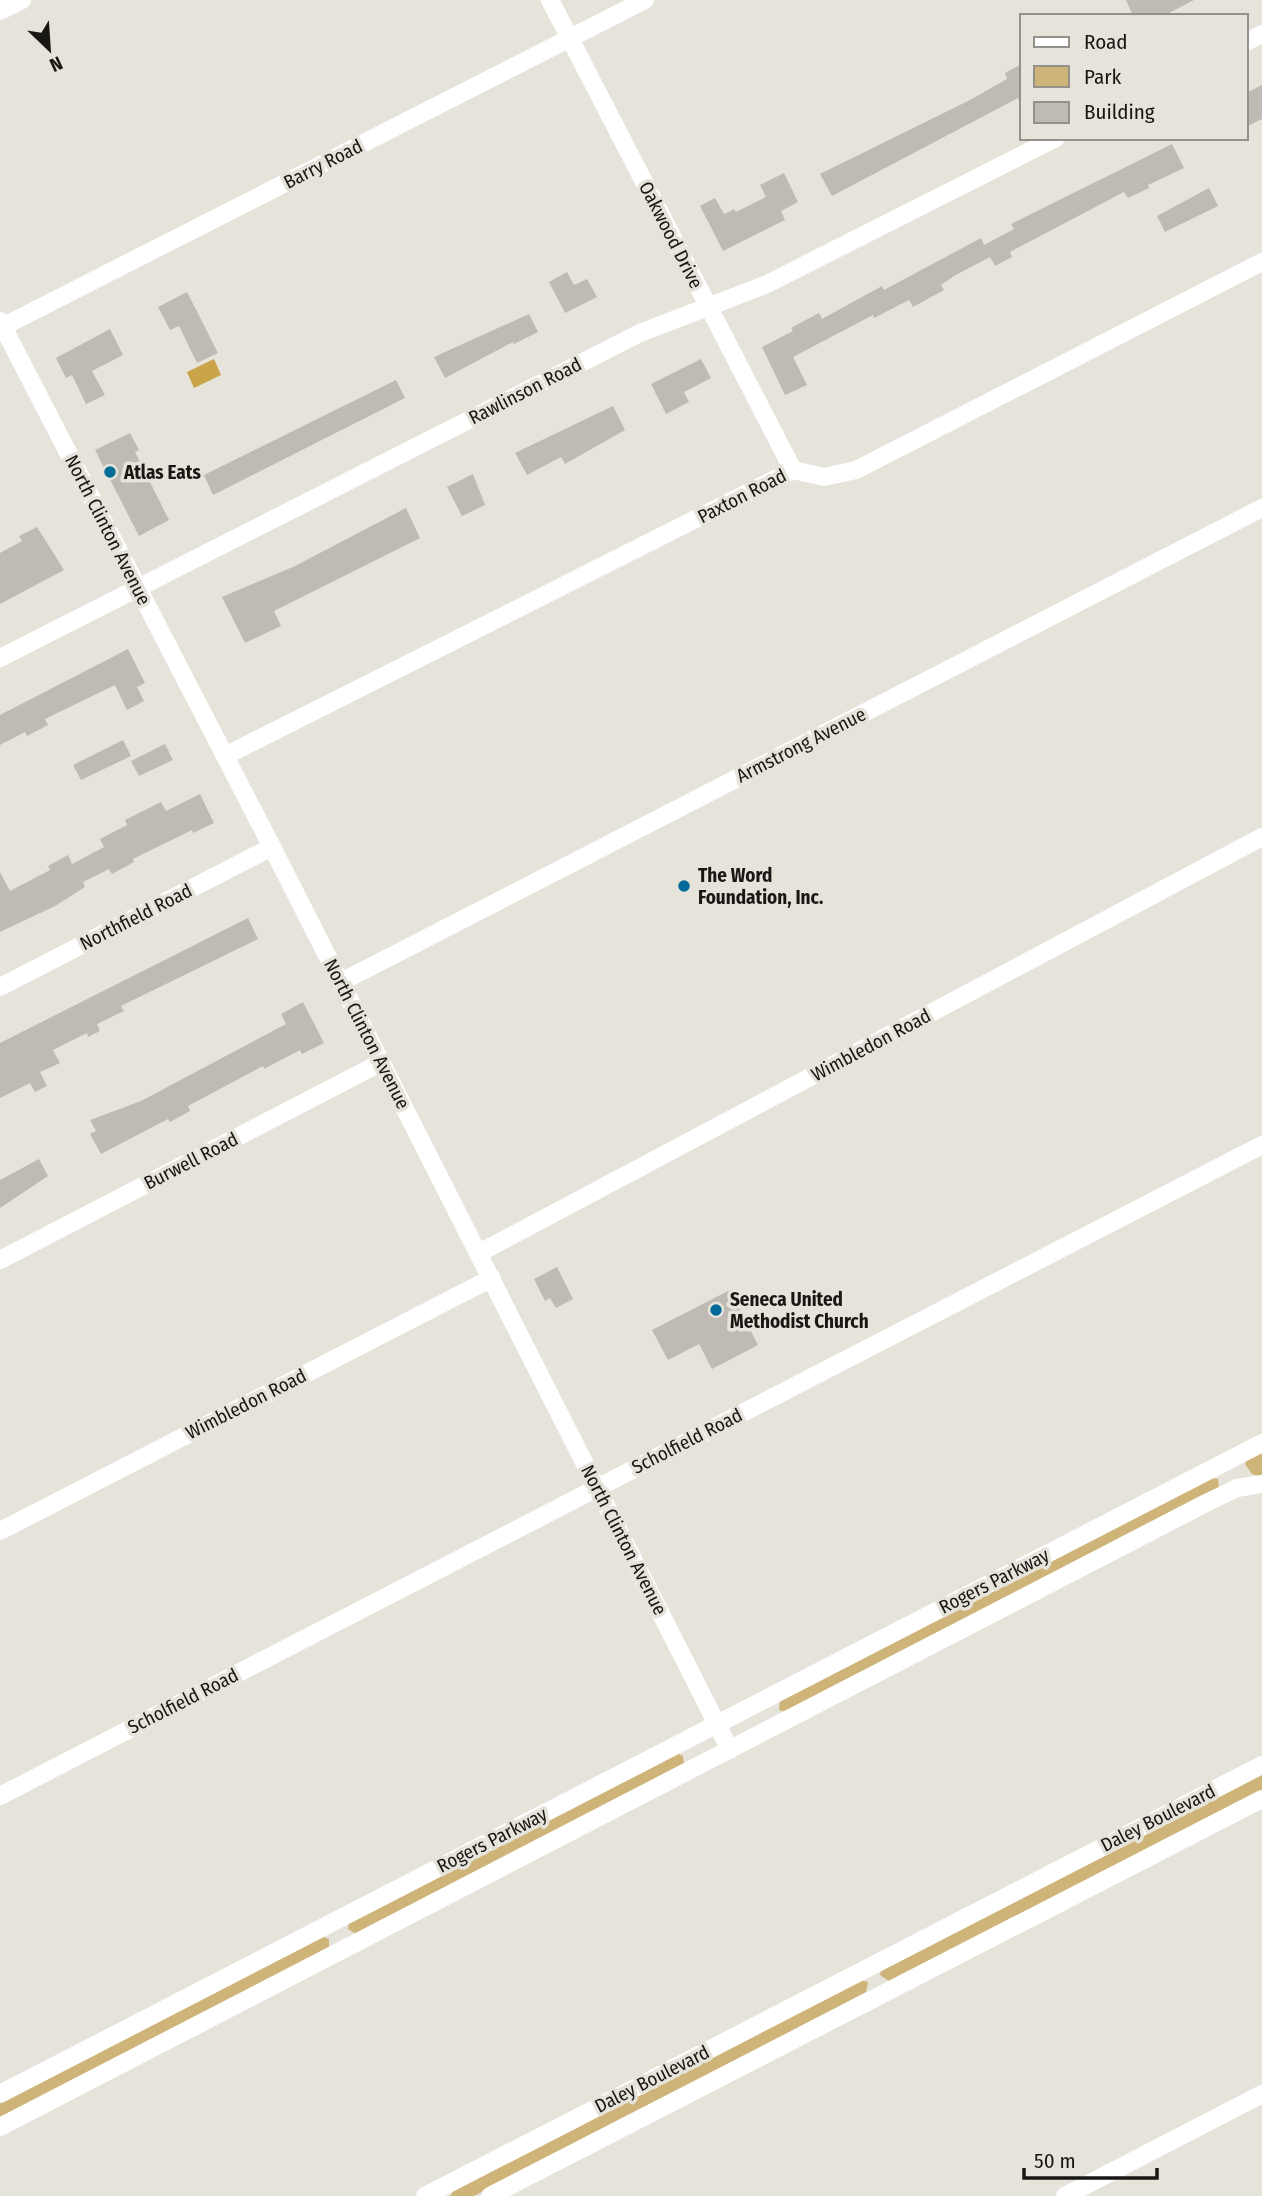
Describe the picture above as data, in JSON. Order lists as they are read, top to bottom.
{
  "streets": {
    "street": [
      "Barry Road",
      "Oakwood Drive",
      "Rawlinson Road",
      "Paxton Road",
      "North Clinton Avenue",
      "Armstrong Avenue",
      "Northfield Road",
      "Wimbledon Road",
      "Burwell Road",
      "Scholfield Road",
      "Rogers Parkway",
      "Daley Boulevard"
    ]
  },
  "crossings": [
    ["Barry Road", "Oakwood Drive"],
    ["Barry Road", "North Clinton Avenue"],
    ["Oakwood Drive", "Rawlinson Road"],
    ["Oakwood Drive", "Paxton Road"],
    ["Rawlinson Road", "North Clinton Avenue"],
    ["Paxton Road", "North Clinton Avenue"],
    ["North Clinton Avenue", "Armstrong Avenue"],
    ["North Clinton Avenue", "Northfield Road"],
    ["North Clinton Avenue", "Wimbledon Road"],
    ["North Clinton Avenue", "Burwell Road"],
    ["North Clinton Avenue", "Scholfield Road"],
    ["North Clinton Avenue", "Rogers Parkway"]
  ],
  "places": ["Atlas Eats", "The Word Foundation, Inc.", "Seneca United Methodist Church"],
  "legend": ["Road", "Park", "Building"],
  "scale_bar": "50 m",
  "north": "bottom right"
}
